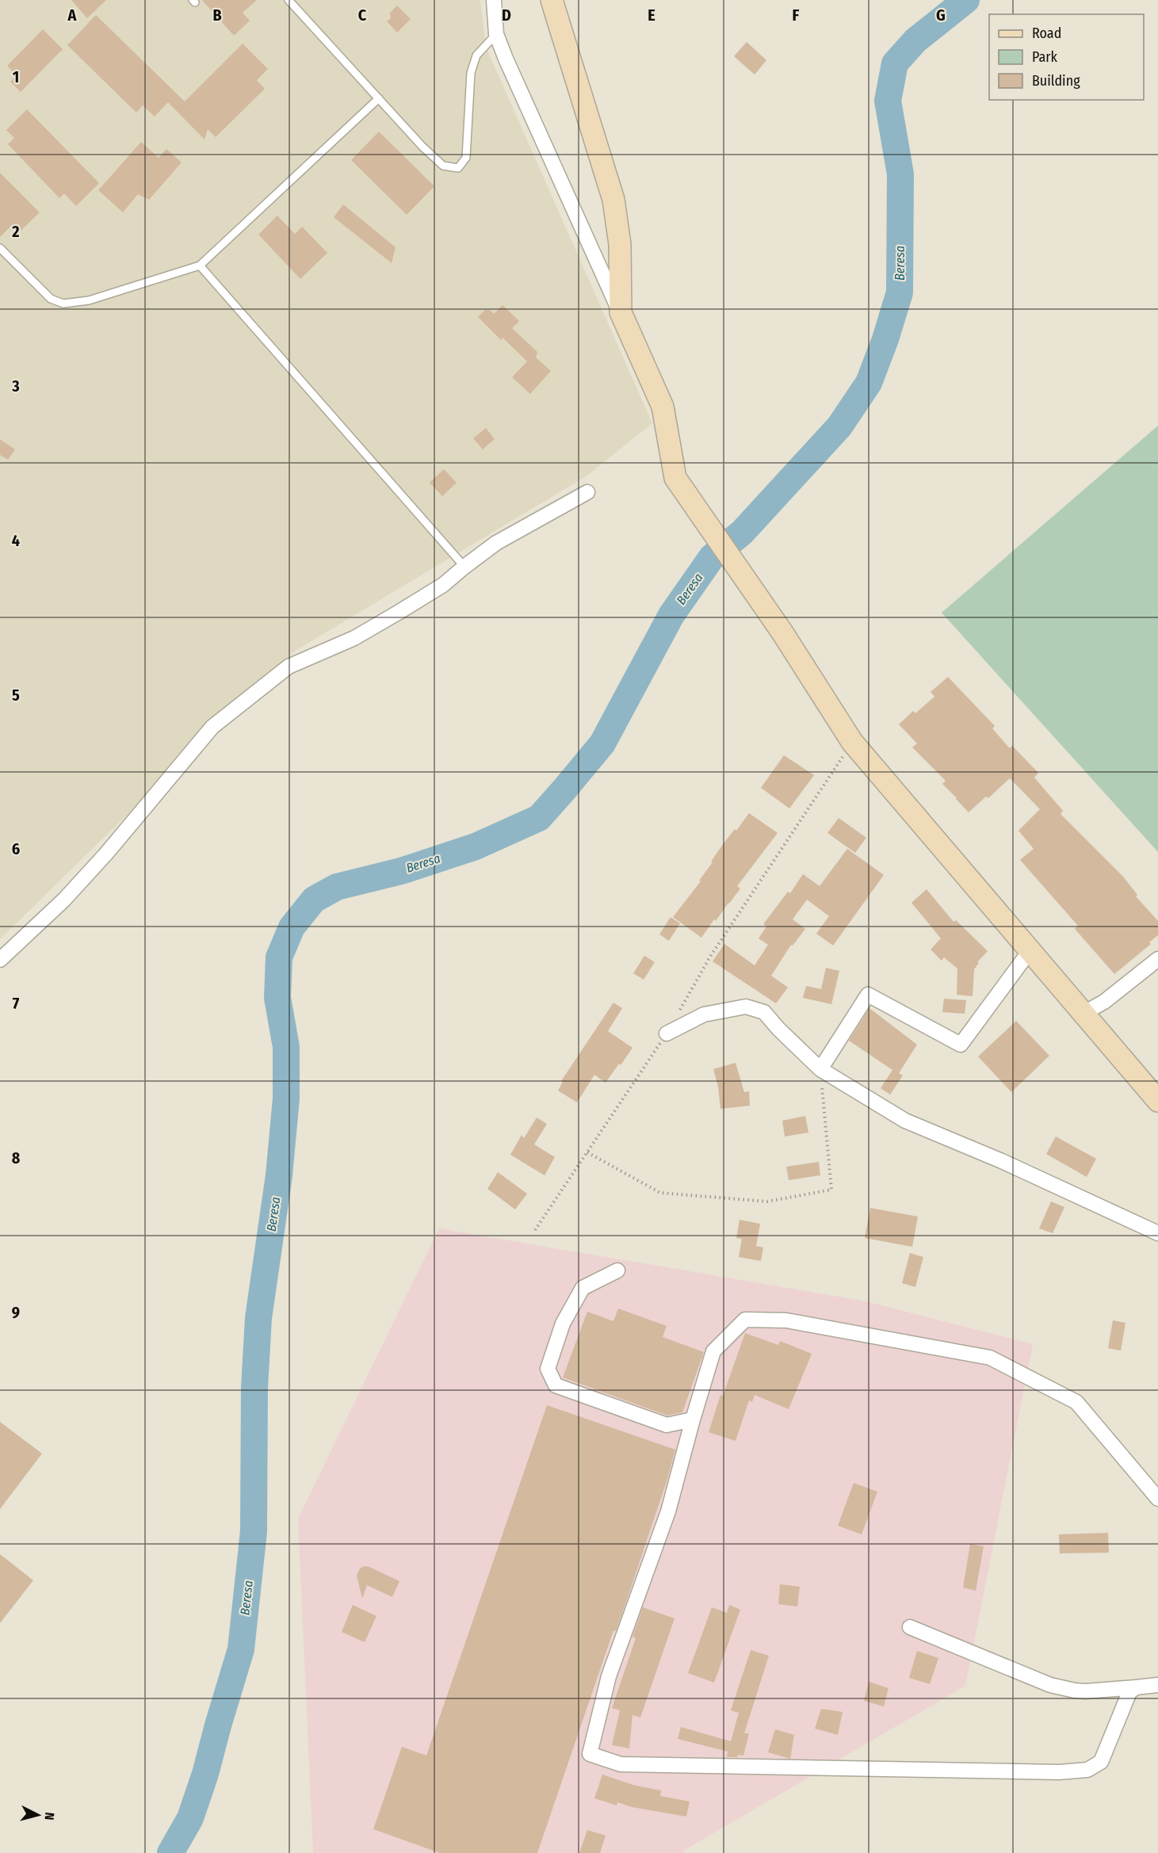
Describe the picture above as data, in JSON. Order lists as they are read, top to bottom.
{
  "water": ["Beresa"],
  "legend": ["Road", "Park", "Building"],
  "north": "right",
  "grid": {
    "columns": [
      "A",
      "B",
      "C",
      "D",
      "E",
      "F",
      "G"
    ],
    "rows": [
      "1",
      "2",
      "3",
      "4",
      "5",
      "6",
      "7",
      "8",
      "9"
    ]
  }
}
